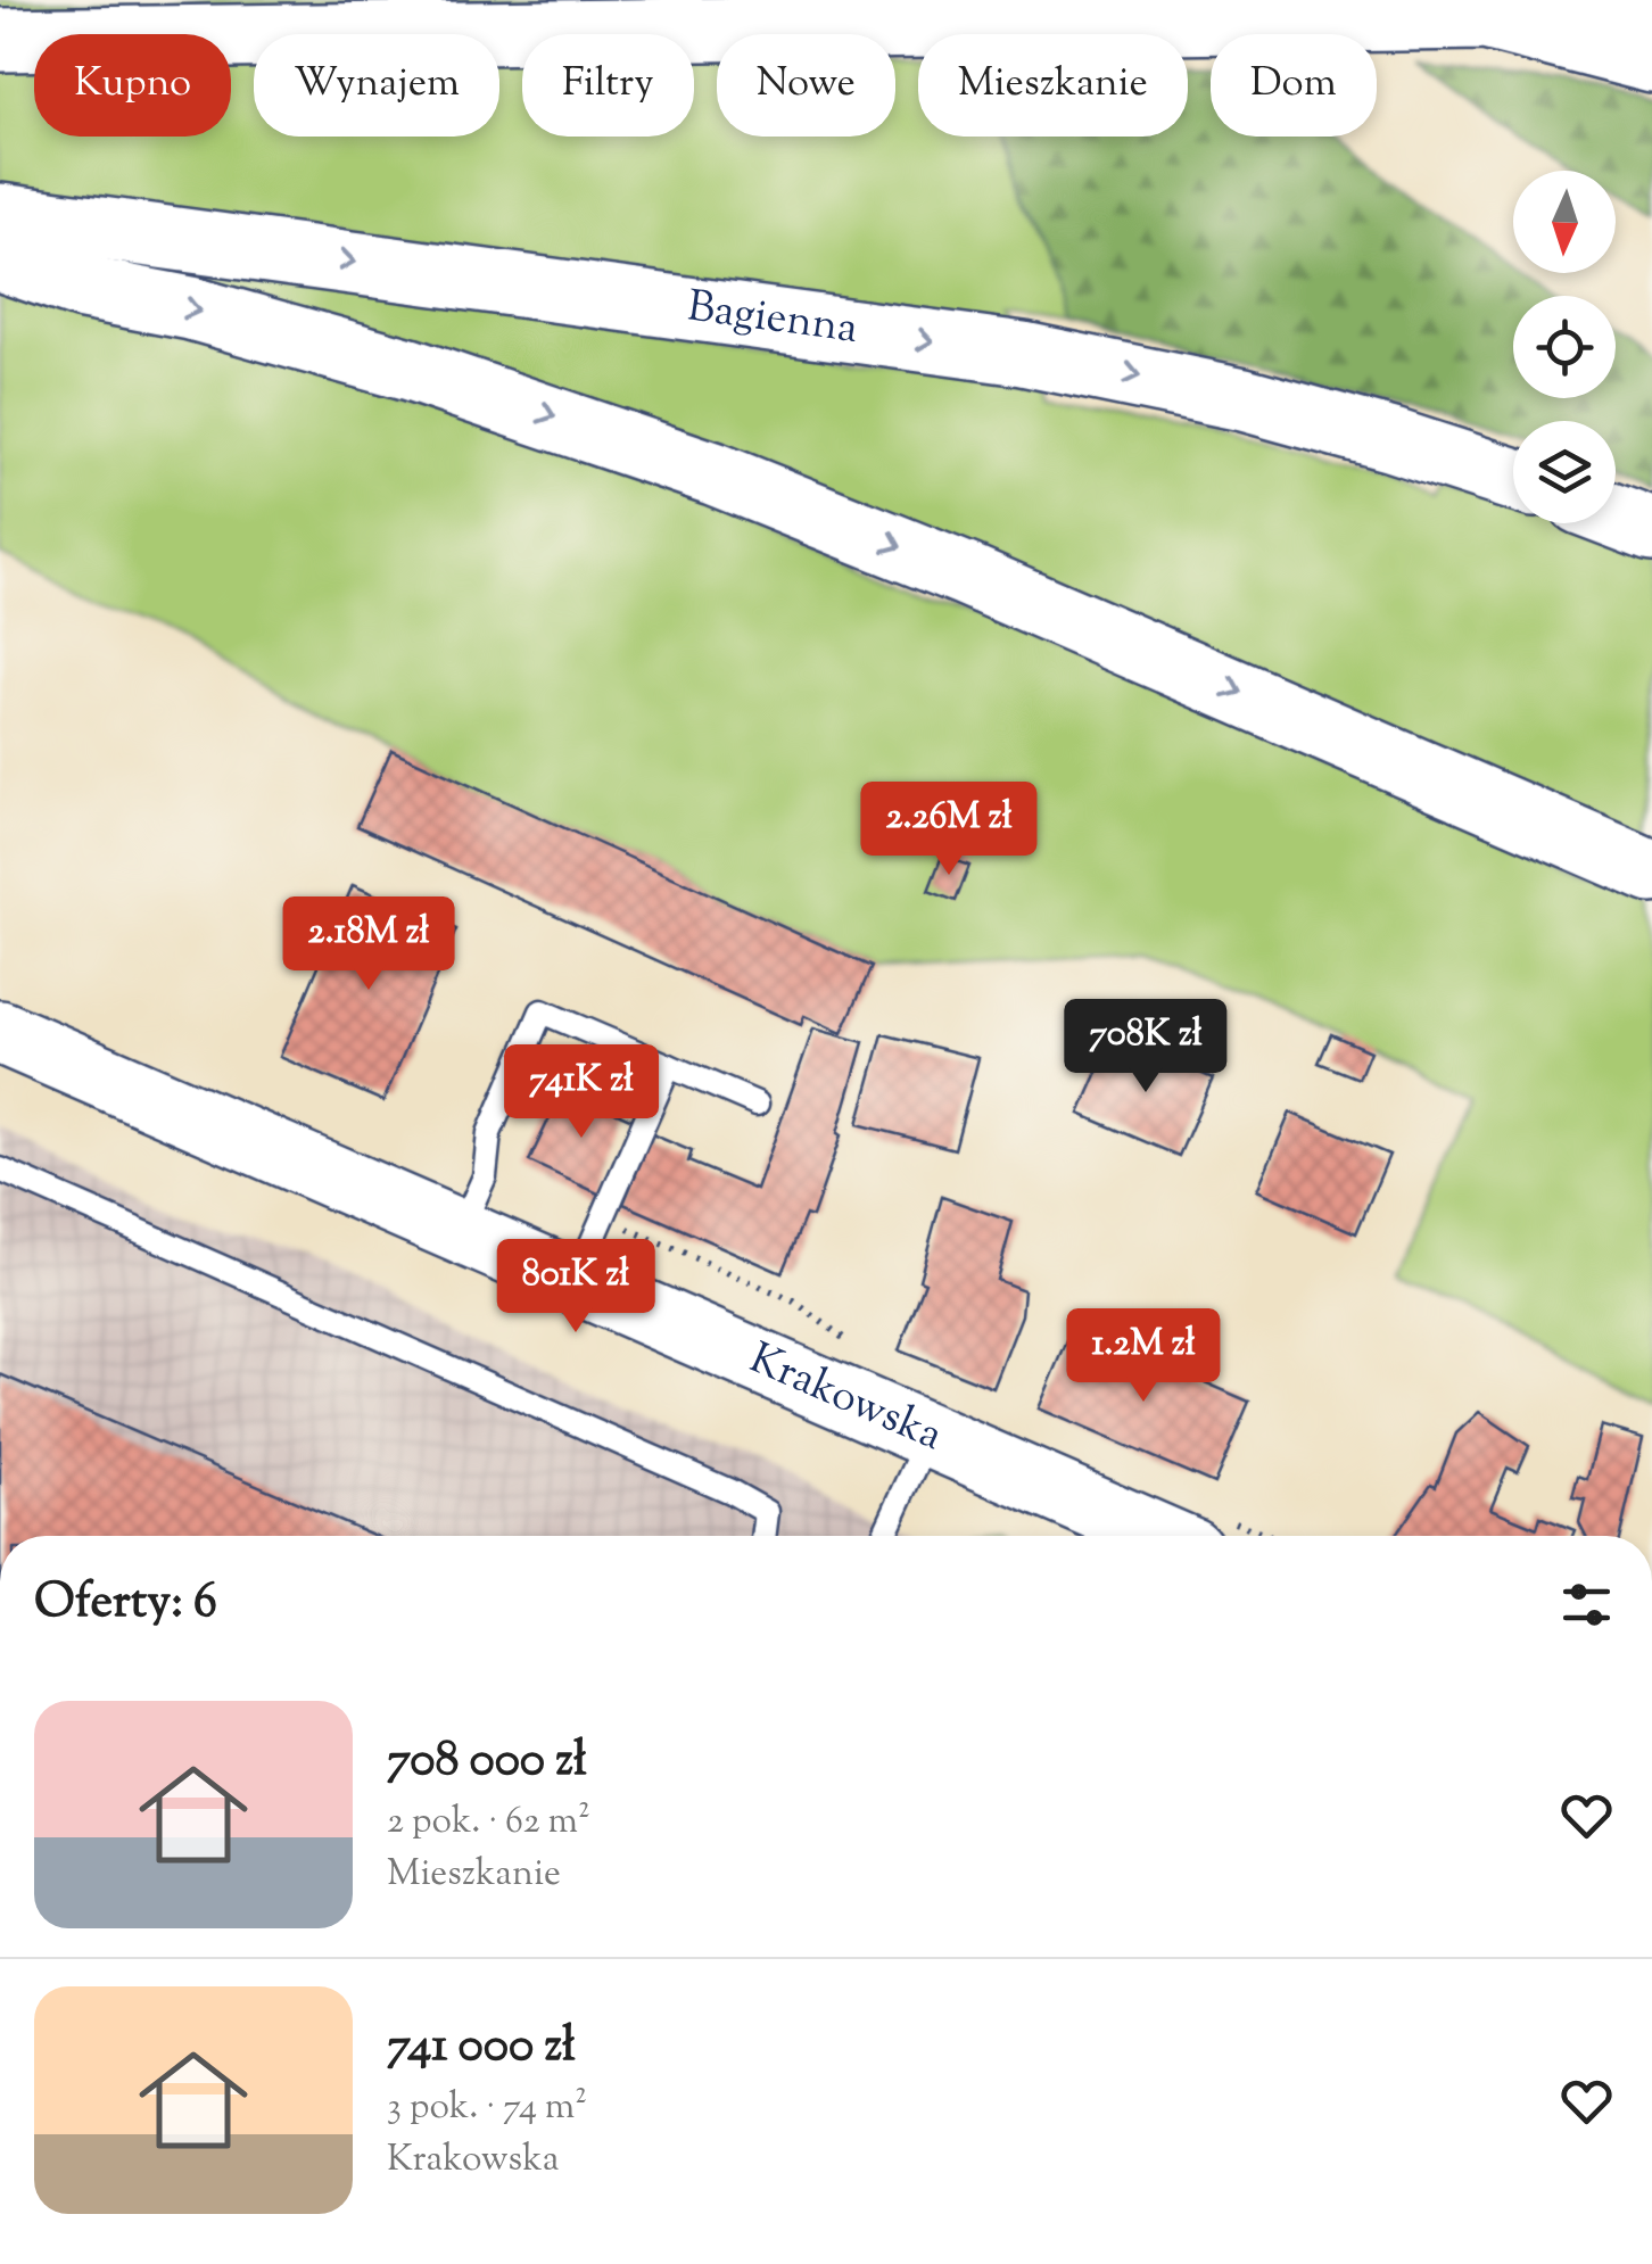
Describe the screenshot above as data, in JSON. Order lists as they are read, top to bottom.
{
  "streets": {
    "main road": ["Bagienna", "Krakowska"]
  },
  "north": "bottom",
  "page": {
    "chip": [
      "Kupno",
      "Wynajem",
      "Filtry",
      "Nowe",
      "Mieszkanie",
      "Dom"
    ],
    "price": [
      "2.26M zł",
      "2.18M zł",
      "708K zł",
      "741K zł",
      "801K zł",
      "1.2M zł"
    ],
    "heading": "Oferty: 6",
    "list": [
      {
        "name": "708 000 zł",
        "note": "2 pok. · 62 m² · Mieszkanie"
      },
      {
        "name": "741 000 zł",
        "note": "3 pok. · 74 m² · Krakowska"
      }
    ]
  }
}
